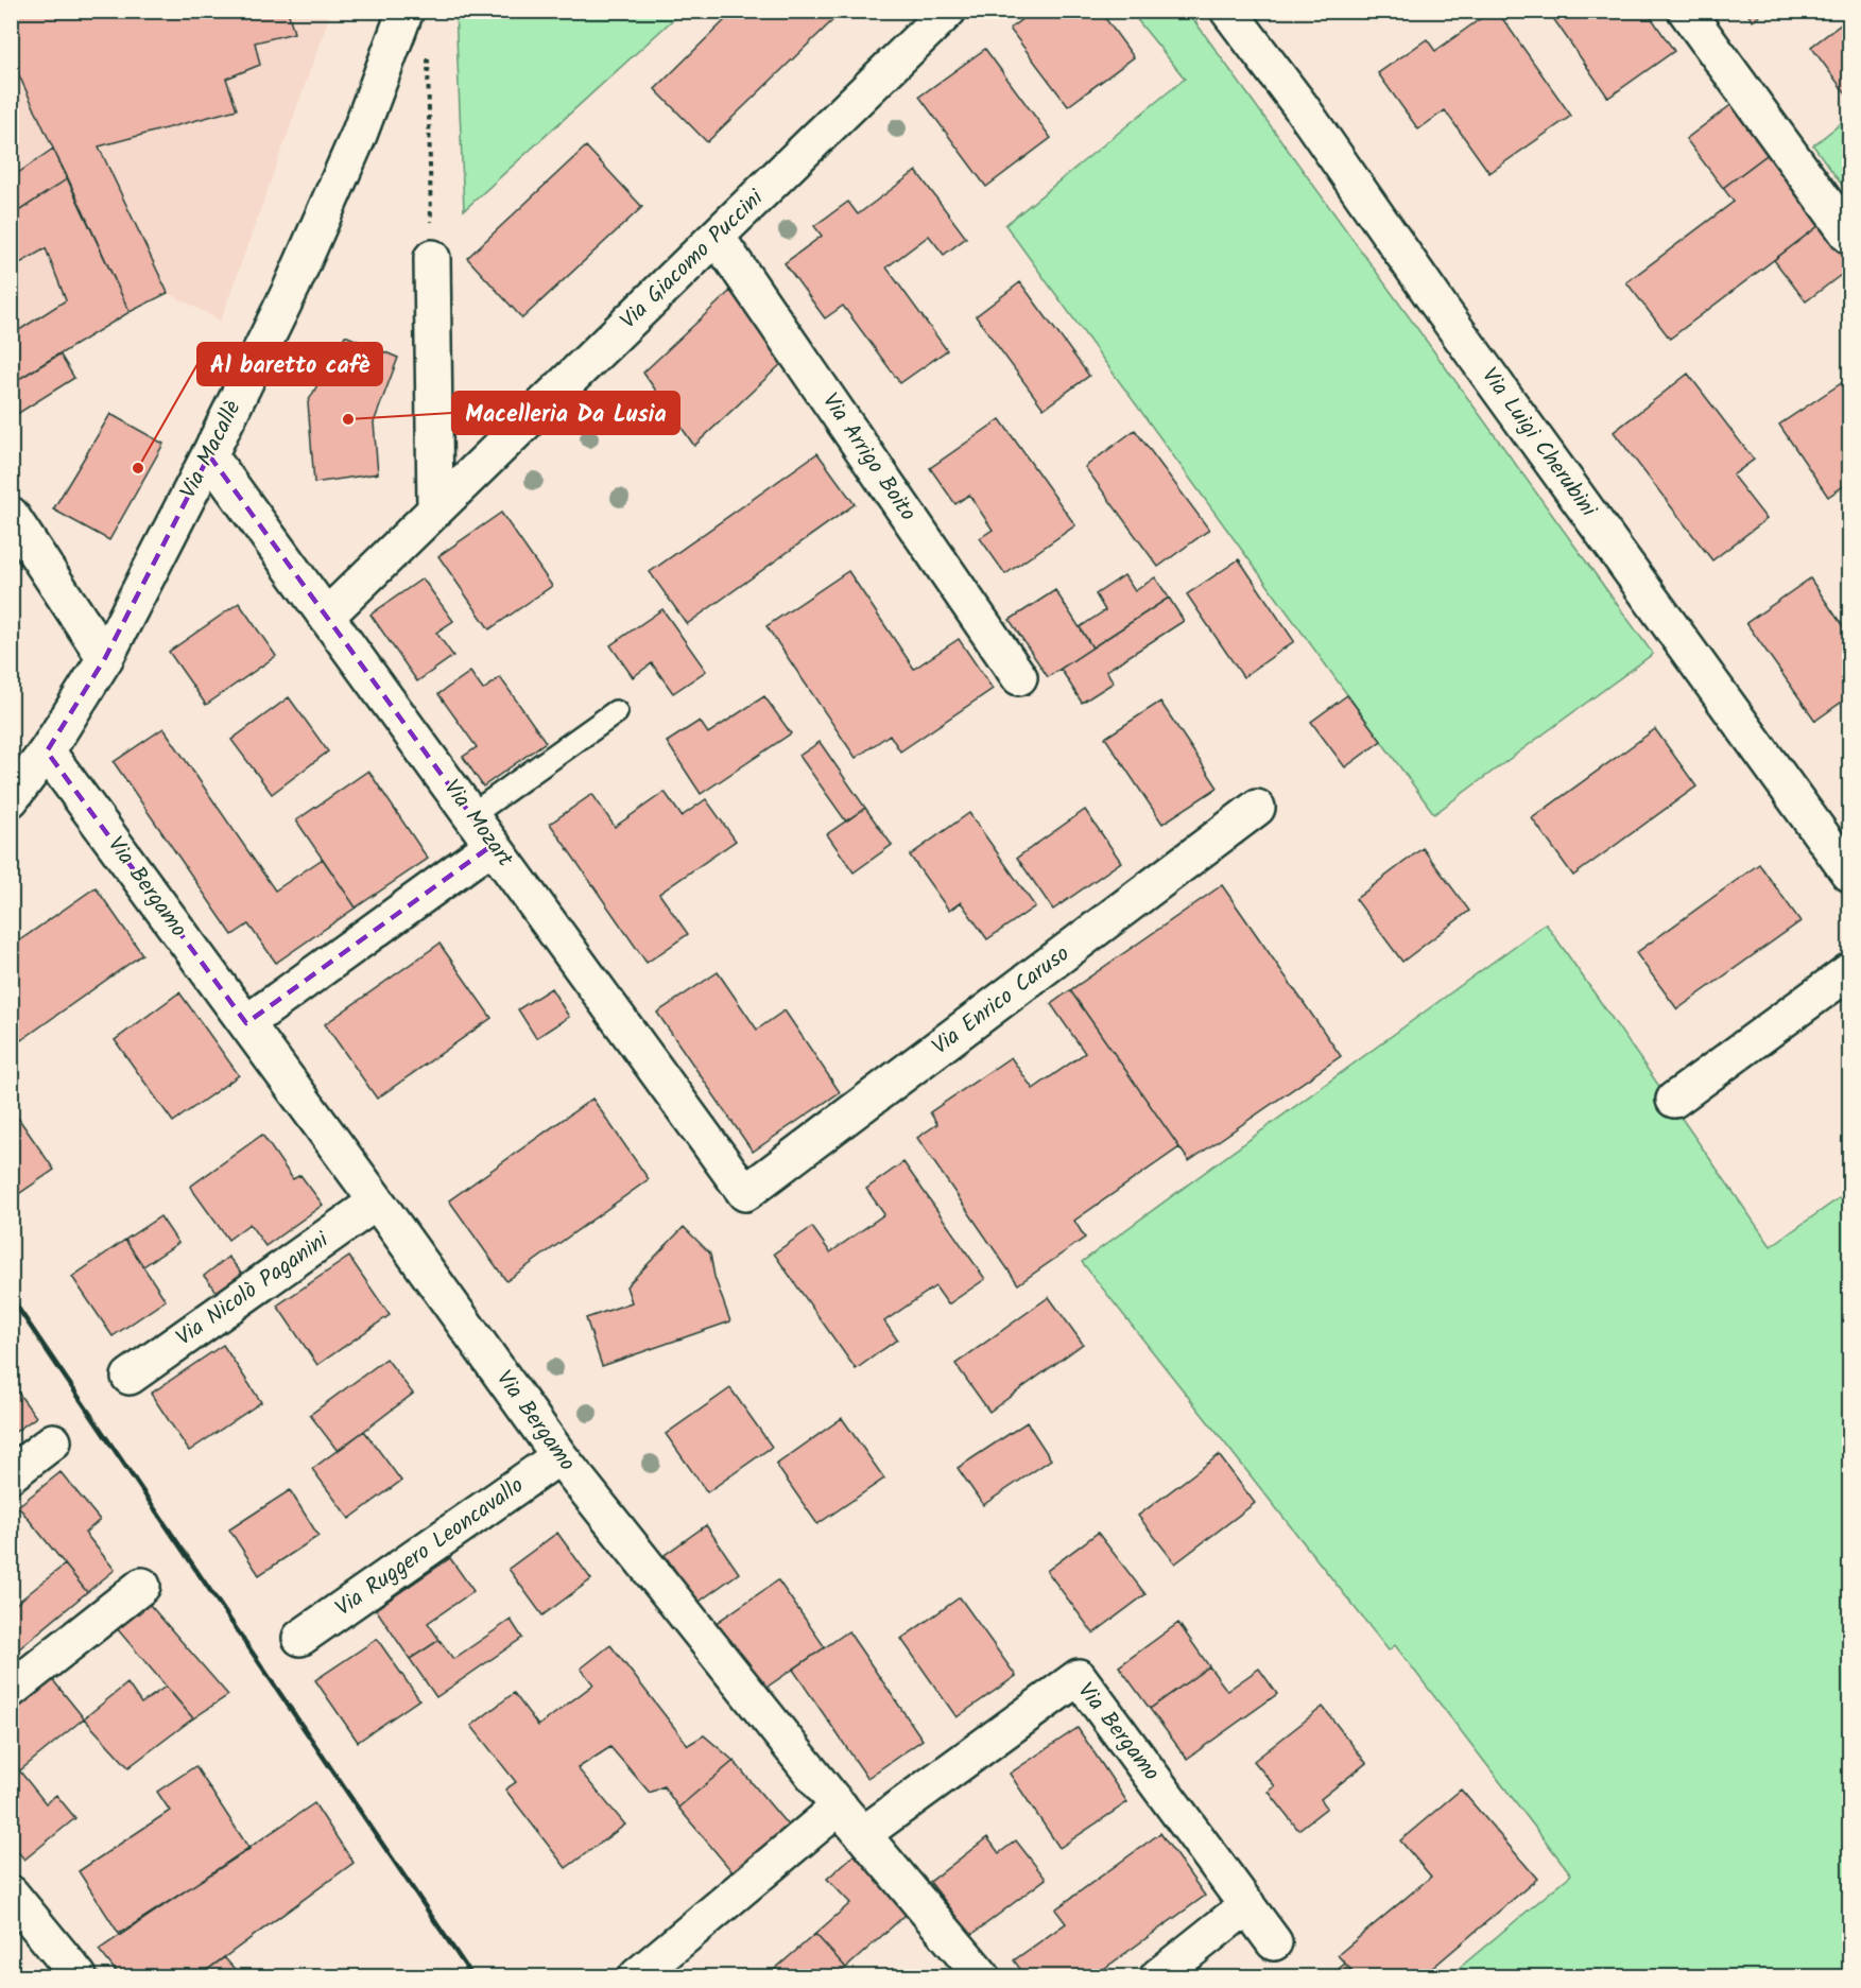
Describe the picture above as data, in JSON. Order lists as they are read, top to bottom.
{
  "streets": {
    "street": [
      "Via Giacomo Puccini",
      "Via Luigi Cherubini",
      "Via Macallè",
      "Via Arrigo Boito",
      "Via Mozart",
      "Via Bergamo",
      "Via Enrico Caruso",
      "Via Nicolò Paganini",
      "Via Ruggero Leoncavallo"
    ]
  },
  "crossings": [
    ["Via Giacomo Puccini", "Via Arrigo Boito"],
    ["Via Giacomo Puccini", "Via Mozart"],
    ["Via Macallè", "Via Mozart"],
    ["Via Macallè", "Via Bergamo"],
    ["Via Mozart", "Via Enrico Caruso"],
    ["Via Bergamo", "Via Nicolò Paganini"],
    ["Via Bergamo", "Via Ruggero Leoncavallo"]
  ],
  "places": ["Macelleria Da Lusia", "Al baretto cafè"]
}
